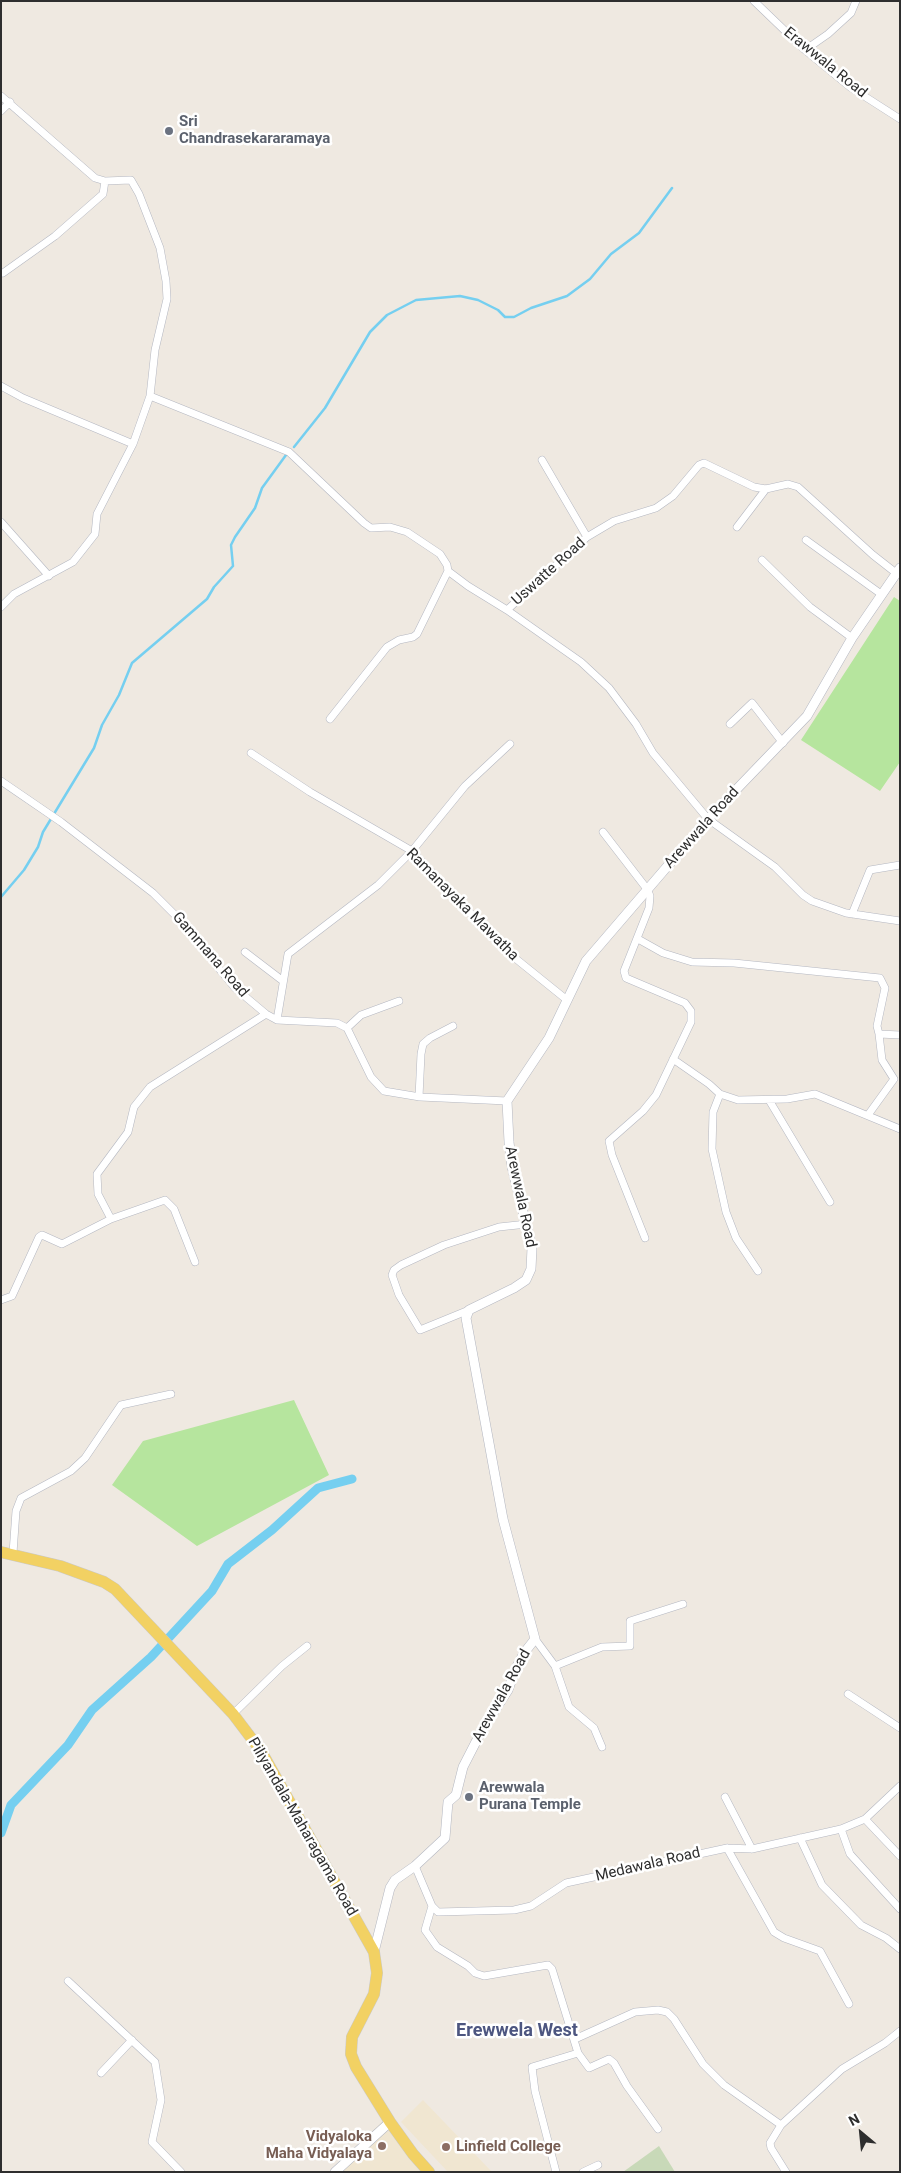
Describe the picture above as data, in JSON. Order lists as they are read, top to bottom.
{
  "streets": {
    "main road": ["Piliyandala-Maharagama Road"],
    "street": [
      "Erawwala Road",
      "Uswatte Road",
      "Arewwala Road",
      "Ramanayaka Mawatha",
      "Gammana Road",
      "Medawala Road"
    ]
  },
  "crossings": [
    ["Uswatte Road", "Arewwala Road"],
    ["Arewwala Road", "Ramanayaka Mawatha"],
    ["Arewwala Road", "Piliyandala-Maharagama Road"]
  ],
  "districts": ["Erewwela West"],
  "places": [
    "Sri Chandrasekararamaya",
    "Arewwala Purana Temple",
    "Vidyaloka Maha Vidyalaya",
    "Linfield College"
  ],
  "north": "top left"
}
